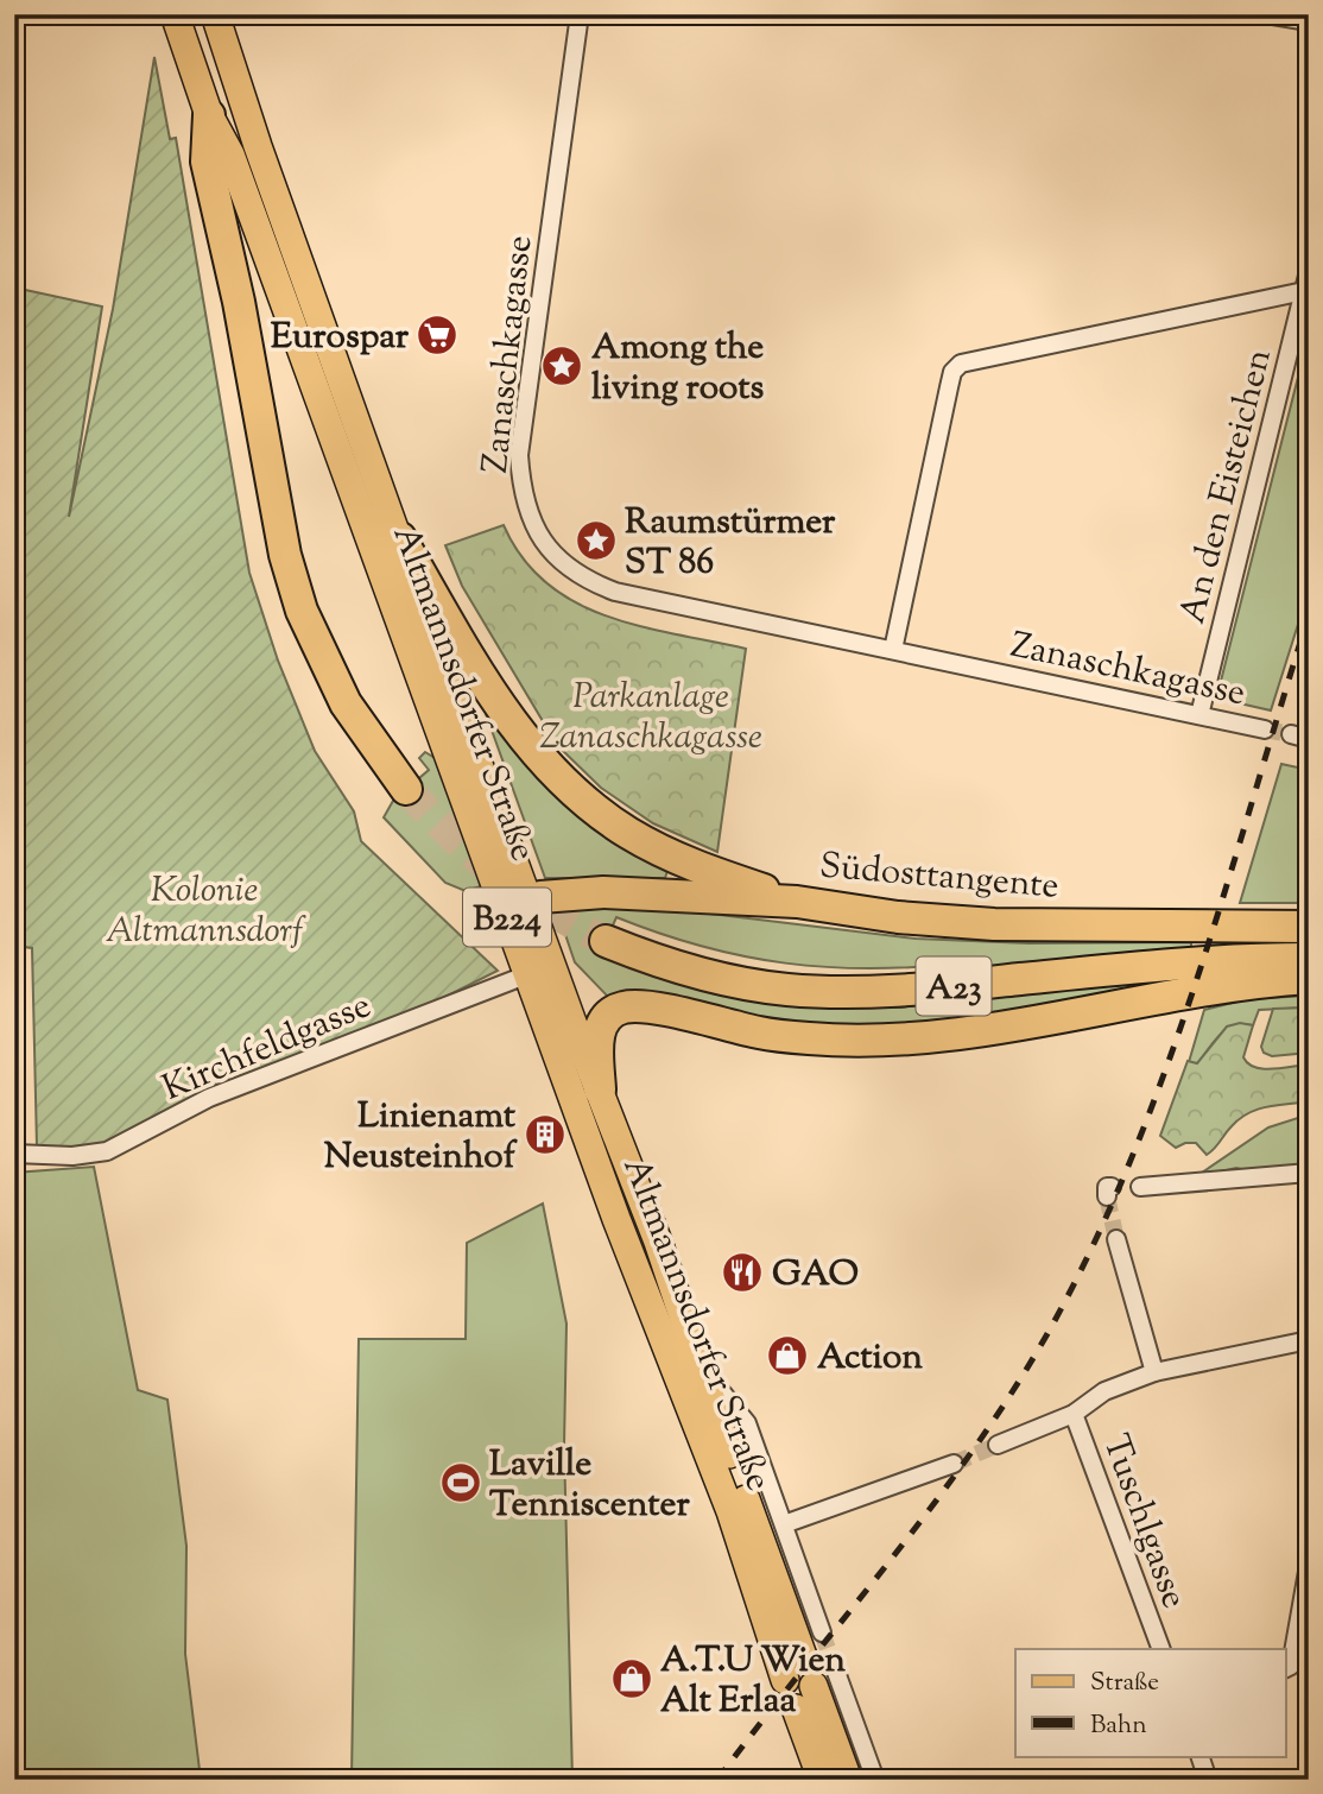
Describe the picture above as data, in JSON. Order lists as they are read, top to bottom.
{
  "streets": {
    "highway": ["Südosttangente", "A23"],
    "main road": ["Altmannsdorfer Straße", "B224"],
    "street": [
      "Zanaschkagasse",
      "An den Eisteichen",
      "Kirchfeldgasse",
      "Tuschlgasse"
    ]
  },
  "crossings": [
    ["Zanaschkagasse", "An den Eisteichen"],
    ["Altmannsdorfer Straße", "Südosttangente"],
    ["Altmannsdorfer Straße", "Kirchfeldgasse"]
  ],
  "parks": ["Parkanlage Zanaschkagasse", "Kolonie Altmannsdorf"],
  "places": {
    "supermarket": ["Eurospar"],
    "place": ["Among the living roots", "Raumstürmer ST 86"],
    "building": ["Linienamt Neusteinhof"],
    "restaurant": ["GAO"],
    "shop": ["Action", "A.T.U Wien Alt Erlaa"],
    "sports": ["Laville Tenniscenter"]
  },
  "legend": ["Straße", "Bahn"]
}
